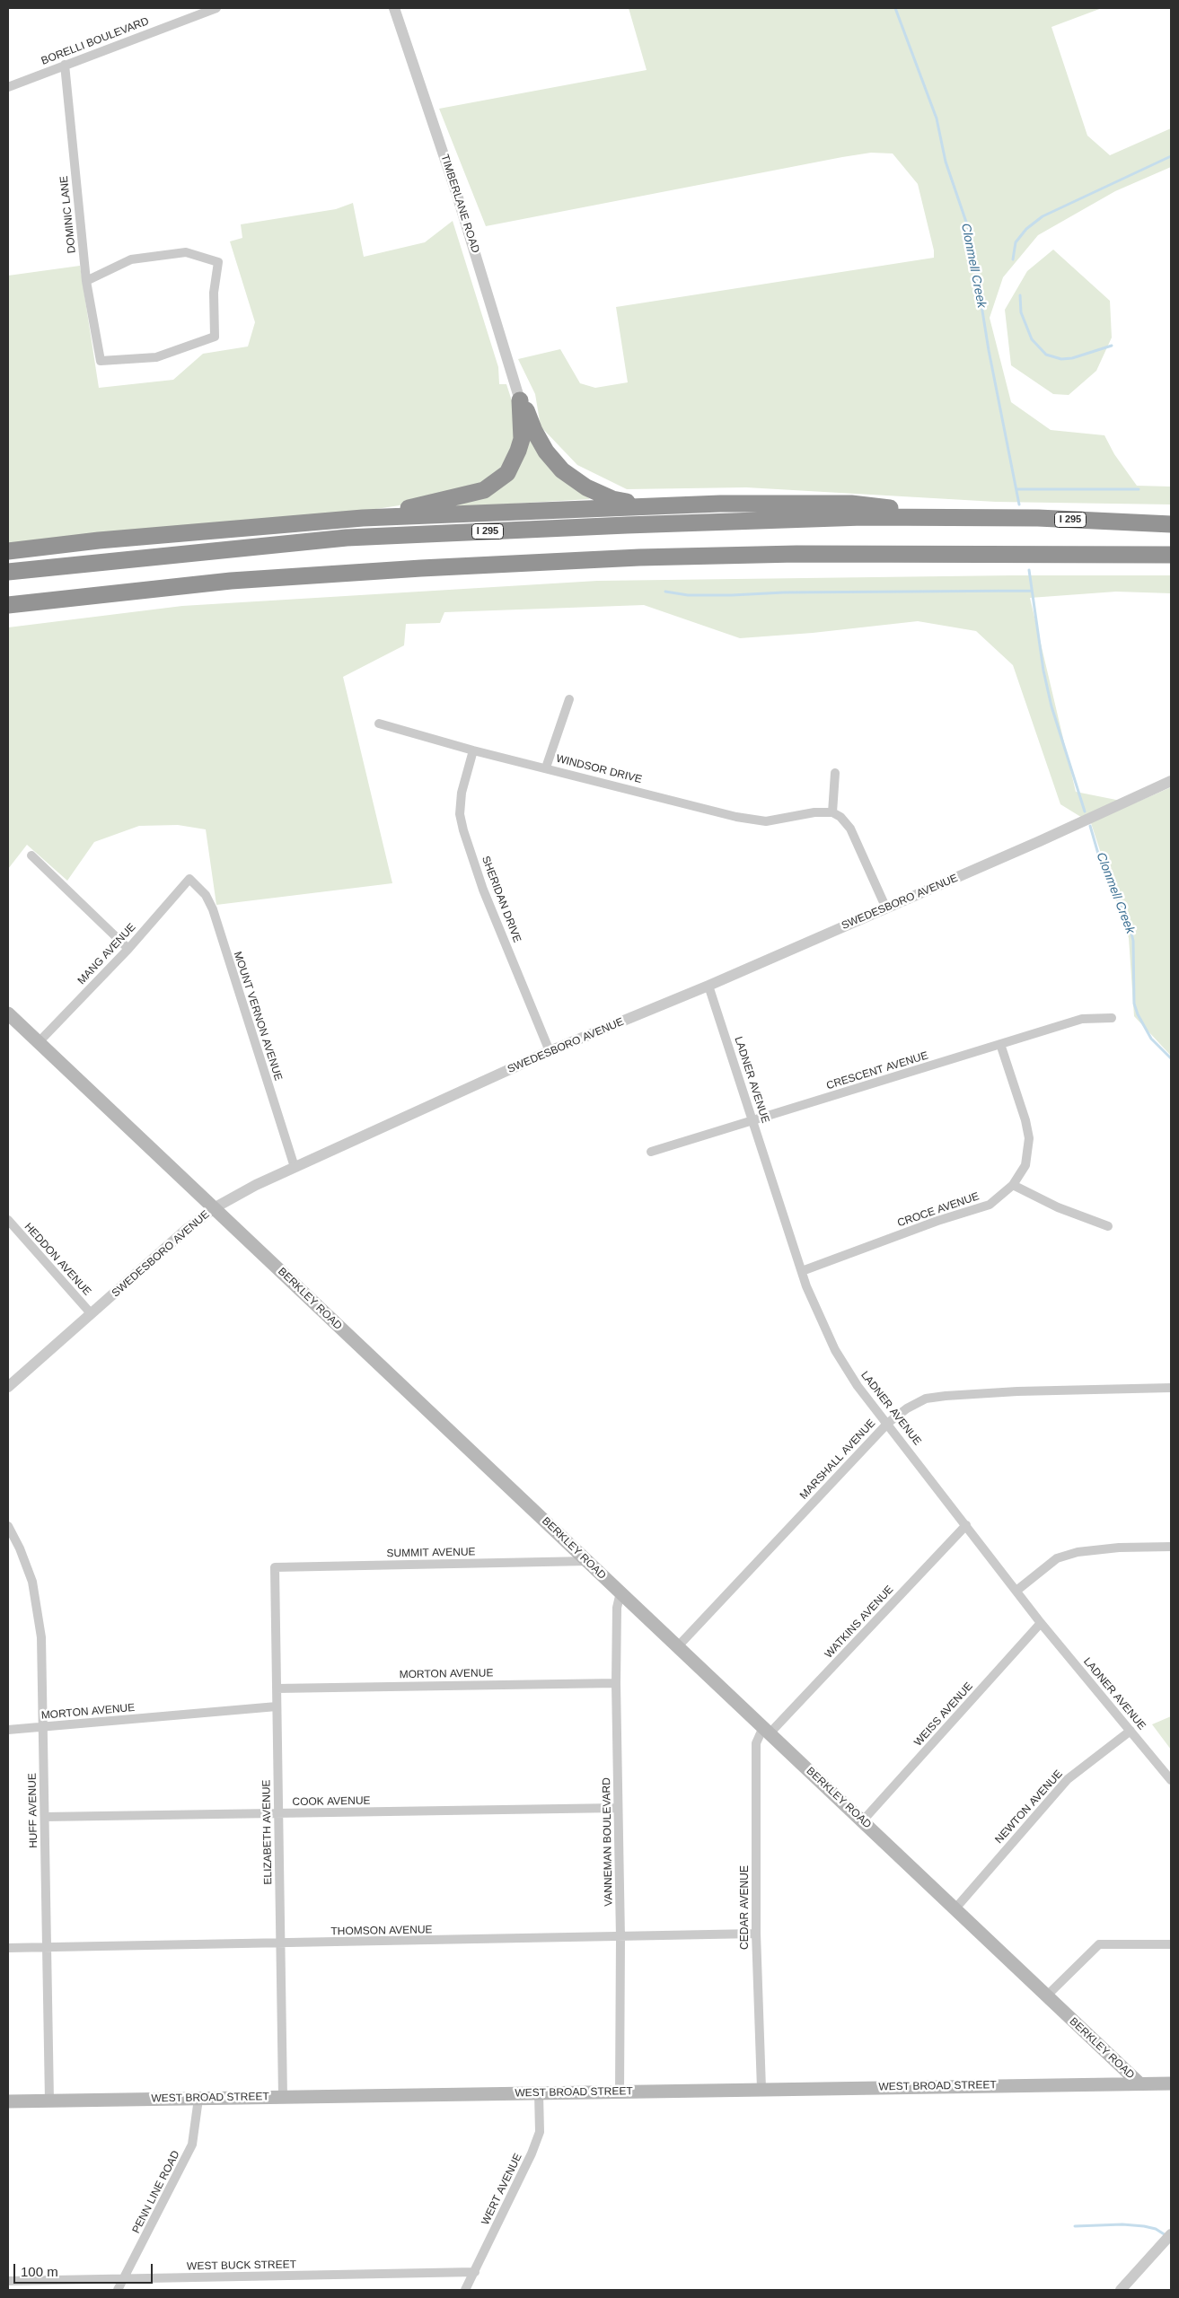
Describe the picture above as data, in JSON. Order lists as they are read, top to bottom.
{
  "streets": {
    "highway": ["I 295"],
    "main road": ["BERKLEY ROAD", "WEST BROAD STREET"],
    "street": [
      "BORELLI BOULEVARD",
      "TIMBERLANE ROAD",
      "DOMINIC LANE",
      "WINDSOR DRIVE",
      "SHERIDAN DRIVE",
      "SWEDESBORO AVENUE",
      "MANG AVENUE",
      "MOUNT VERNON AVENUE",
      "CRESCENT AVENUE",
      "LADNER AVENUE",
      "CROCE AVENUE",
      "HEDDON AVENUE",
      "MARSHALL AVENUE",
      "SUMMIT AVENUE",
      "WATKINS AVENUE",
      "MORTON AVENUE",
      "WEISS AVENUE",
      "COOK AVENUE",
      "NEWTON AVENUE",
      "HUFF AVENUE",
      "ELIZABETH AVENUE",
      "VANNEMAN BOULEVARD",
      "CEDAR AVENUE",
      "THOMSON AVENUE",
      "WERT AVENUE",
      "PENN LINE ROAD",
      "WEST BUCK STREET"
    ]
  },
  "crossings": [
    ["BORELLI BOULEVARD", "DOMINIC LANE"],
    ["WINDSOR DRIVE", "SHERIDAN DRIVE"],
    ["SHERIDAN DRIVE", "SWEDESBORO AVENUE"],
    ["SWEDESBORO AVENUE", "MOUNT VERNON AVENUE"],
    ["SWEDESBORO AVENUE", "LADNER AVENUE"],
    ["SWEDESBORO AVENUE", "HEDDON AVENUE"],
    ["SWEDESBORO AVENUE", "BERKLEY ROAD"],
    ["MANG AVENUE", "MOUNT VERNON AVENUE"],
    ["MANG AVENUE", "BERKLEY ROAD"],
    ["CRESCENT AVENUE", "LADNER AVENUE"],
    ["CRESCENT AVENUE", "CROCE AVENUE"],
    ["LADNER AVENUE", "CROCE AVENUE"],
    ["LADNER AVENUE", "MARSHALL AVENUE"],
    ["LADNER AVENUE", "WATKINS AVENUE"],
    ["LADNER AVENUE", "WEISS AVENUE"],
    ["LADNER AVENUE", "NEWTON AVENUE"],
    ["BERKLEY ROAD", "MARSHALL AVENUE"],
    ["BERKLEY ROAD", "SUMMIT AVENUE"],
    ["BERKLEY ROAD", "WATKINS AVENUE"],
    ["BERKLEY ROAD", "WEISS AVENUE"],
    ["BERKLEY ROAD", "NEWTON AVENUE"],
    ["BERKLEY ROAD", "VANNEMAN BOULEVARD"],
    ["BERKLEY ROAD", "CEDAR AVENUE"],
    ["BERKLEY ROAD", "WEST BROAD STREET"],
    ["SUMMIT AVENUE", "ELIZABETH AVENUE"],
    ["WATKINS AVENUE", "CEDAR AVENUE"],
    ["MORTON AVENUE", "HUFF AVENUE"],
    ["MORTON AVENUE", "ELIZABETH AVENUE"],
    ["MORTON AVENUE", "VANNEMAN BOULEVARD"],
    ["COOK AVENUE", "HUFF AVENUE"],
    ["COOK AVENUE", "ELIZABETH AVENUE"],
    ["COOK AVENUE", "VANNEMAN BOULEVARD"],
    ["HUFF AVENUE", "THOMSON AVENUE"],
    ["HUFF AVENUE", "WEST BROAD STREET"],
    ["ELIZABETH AVENUE", "THOMSON AVENUE"],
    ["ELIZABETH AVENUE", "WEST BROAD STREET"],
    ["VANNEMAN BOULEVARD", "THOMSON AVENUE"],
    ["VANNEMAN BOULEVARD", "WEST BROAD STREET"],
    ["CEDAR AVENUE", "THOMSON AVENUE"],
    ["CEDAR AVENUE", "WEST BROAD STREET"],
    ["WEST BROAD STREET", "WERT AVENUE"],
    ["WEST BROAD STREET", "PENN LINE ROAD"],
    ["WERT AVENUE", "WEST BUCK STREET"],
    ["PENN LINE ROAD", "WEST BUCK STREET"]
  ],
  "water": ["Clonmell Creek"],
  "scale_bar": "100 m"
}
